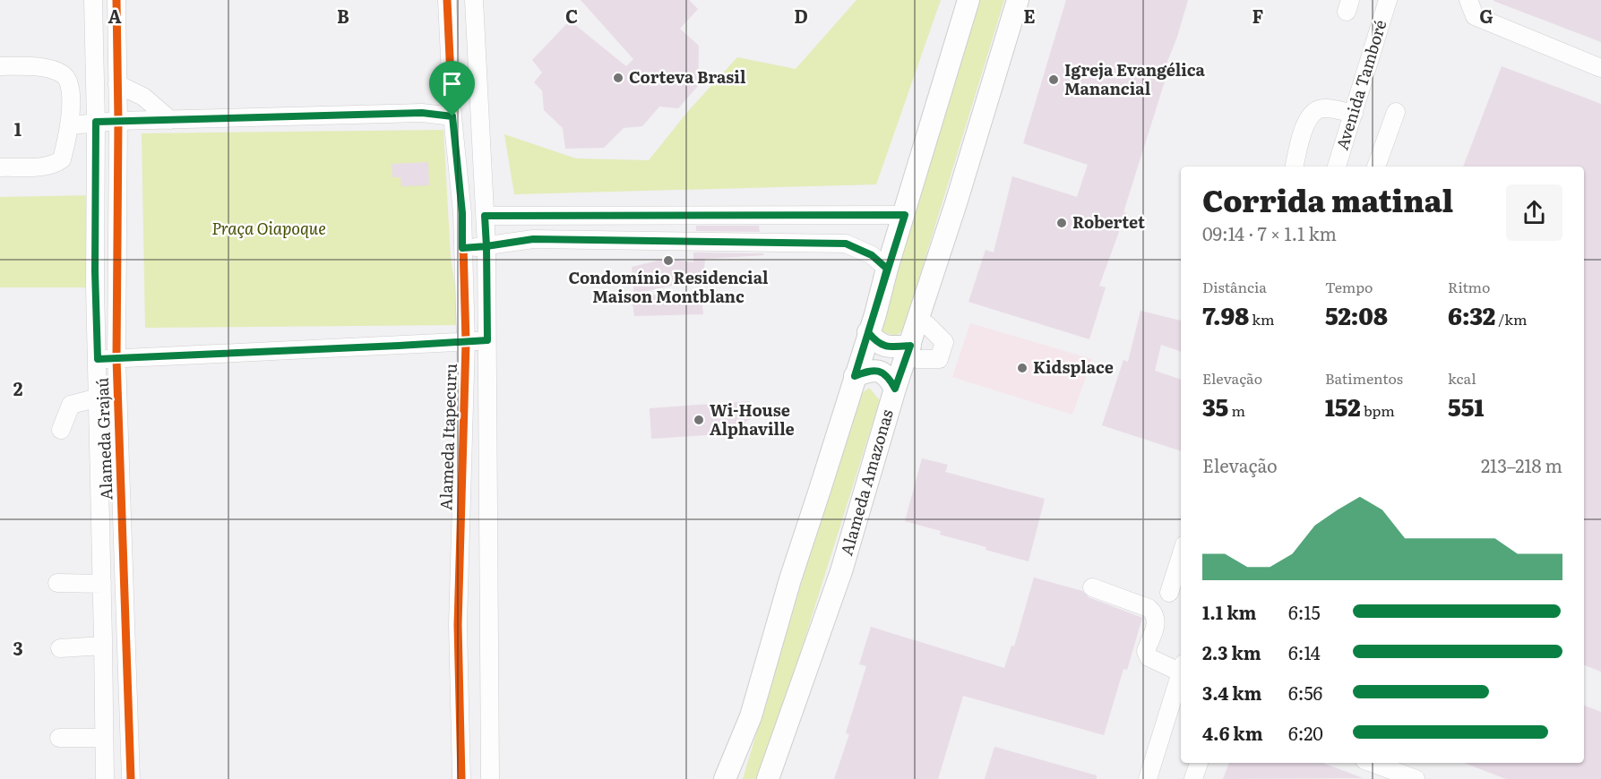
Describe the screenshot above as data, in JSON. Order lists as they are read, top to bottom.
{
  "streets": {
    "main road": ["Alameda Amazonas"],
    "street": ["Avenida Tamboré", "Alameda Itapecuru", "Alameda Grajaú"]
  },
  "parks": ["Praça Oiapoque"],
  "places": [
    "Corteva Brasil",
    "Igreja Evangélica Manancial",
    "Robertet",
    "Condomínio Residencial Maison Montblanc",
    "Kidsplace",
    "Wi-House Alphaville"
  ],
  "page": {
    "heading": ["Corrida matinal", "09:14 · 7 × 1.1 km"],
    "stats": [
      ["Distância", "7.98 km"],
      ["Tempo", "52:08"],
      ["Ritmo", "6:32 /km"],
      ["Elevação", "35 m"],
      ["Batimentos", "152 bpm"],
      ["kcal", "551"]
    ],
    "chart": ["Elevação", "213–218 m"],
    "list": [
      {
        "name": "1.1 km",
        "note": "6:15"
      },
      {
        "name": "2.3 km",
        "note": "6:14"
      },
      {
        "name": "3.4 km",
        "note": "6:56"
      },
      {
        "name": "4.6 km",
        "note": "6:20"
      }
    ]
  },
  "grid": {
    "columns": [
      "A",
      "B",
      "C",
      "D",
      "E",
      "F",
      "G"
    ],
    "rows": ["1", "2", "3"]
  }
}
